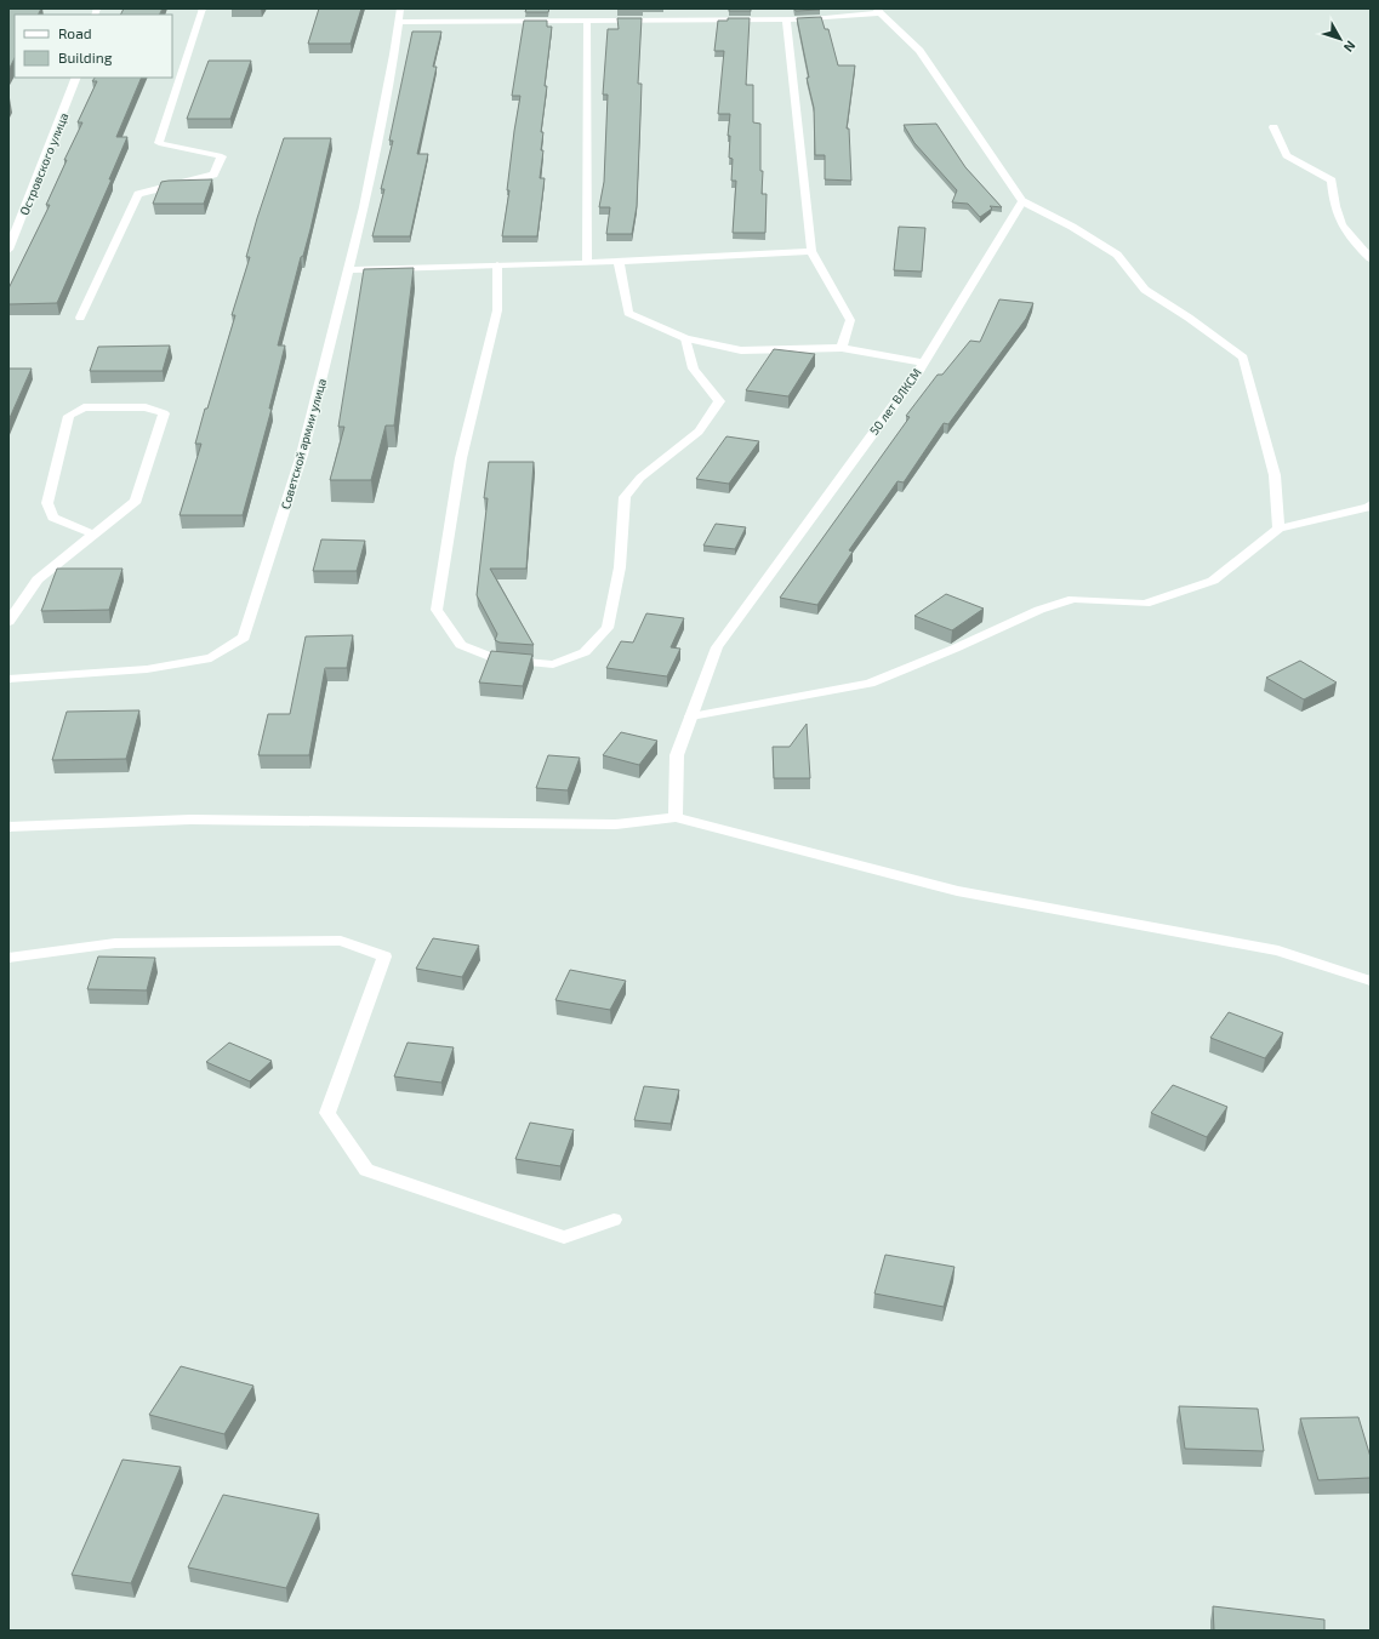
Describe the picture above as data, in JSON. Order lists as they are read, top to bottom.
{
  "streets": {
    "street": ["Островского улица", "50 лет ВЛКСМ", "Советской армии улица"]
  },
  "legend": ["Road", "Building"],
  "north": "bottom right"
}
